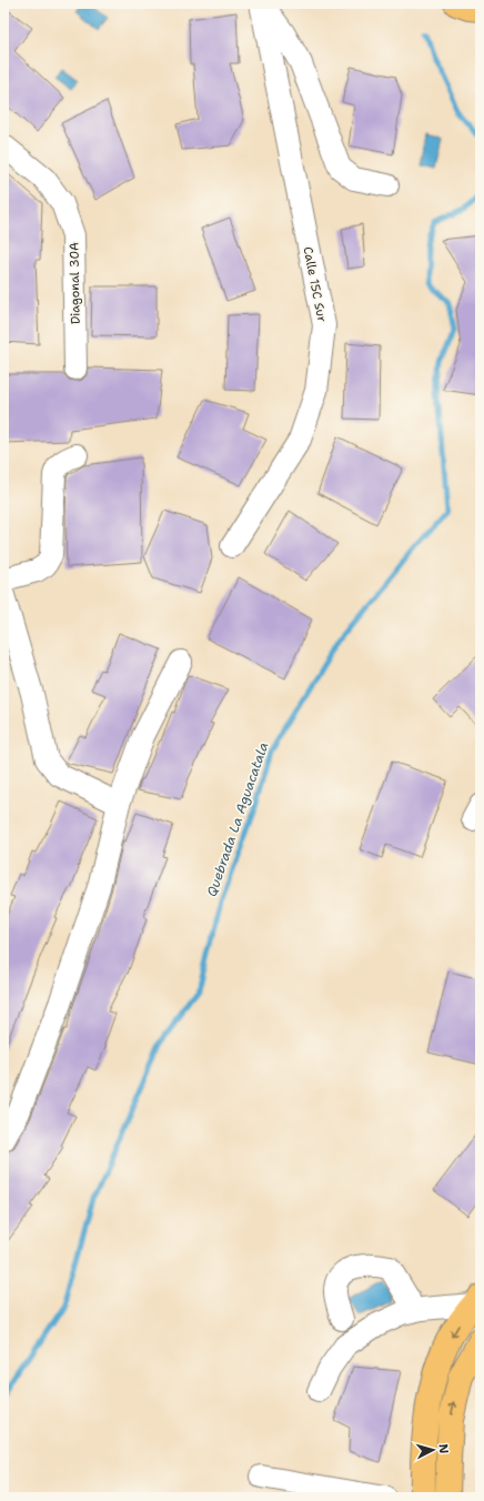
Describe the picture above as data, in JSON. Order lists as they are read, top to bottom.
{
  "streets": {
    "street": ["Diagonal 30A", "Calle 15C Sur"]
  },
  "water": ["Quebrada La Aguacatala"],
  "north": "right"
}
